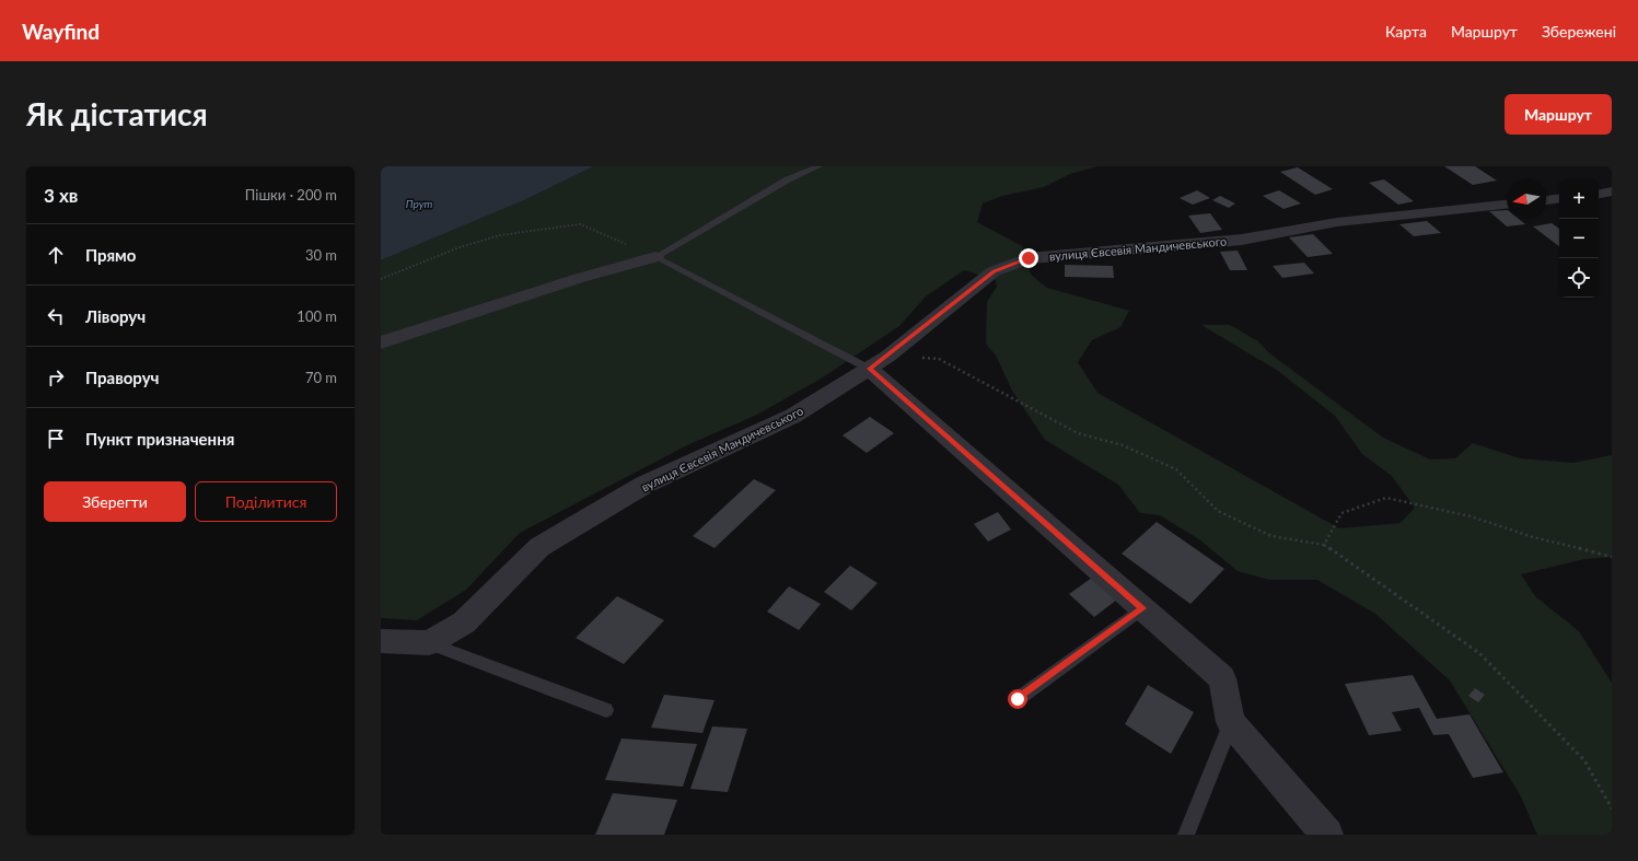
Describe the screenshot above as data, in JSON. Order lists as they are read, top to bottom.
{
  "streets": {
    "street": ["вулиця Євсевія Мандичевського"]
  },
  "water": ["Прут"],
  "north": "left",
  "page": {
    "header": "Wayfind",
    "nav": ["Карта", "Маршрут", "Збережені"],
    "buttons": [
      "Маршрут",
      ["Зберегти", "Поділитися"]
    ],
    "title": "Як дістатися",
    "heading": ["3 хв", "Пішки · 200 m"],
    "map_buttons": ["+", "−"],
    "list": [
      ["Прямо", "30 m"],
      ["Ліворуч", "100 m"],
      ["Праворуч", "70 m"],
      "Пункт призначення"
    ]
  }
}
